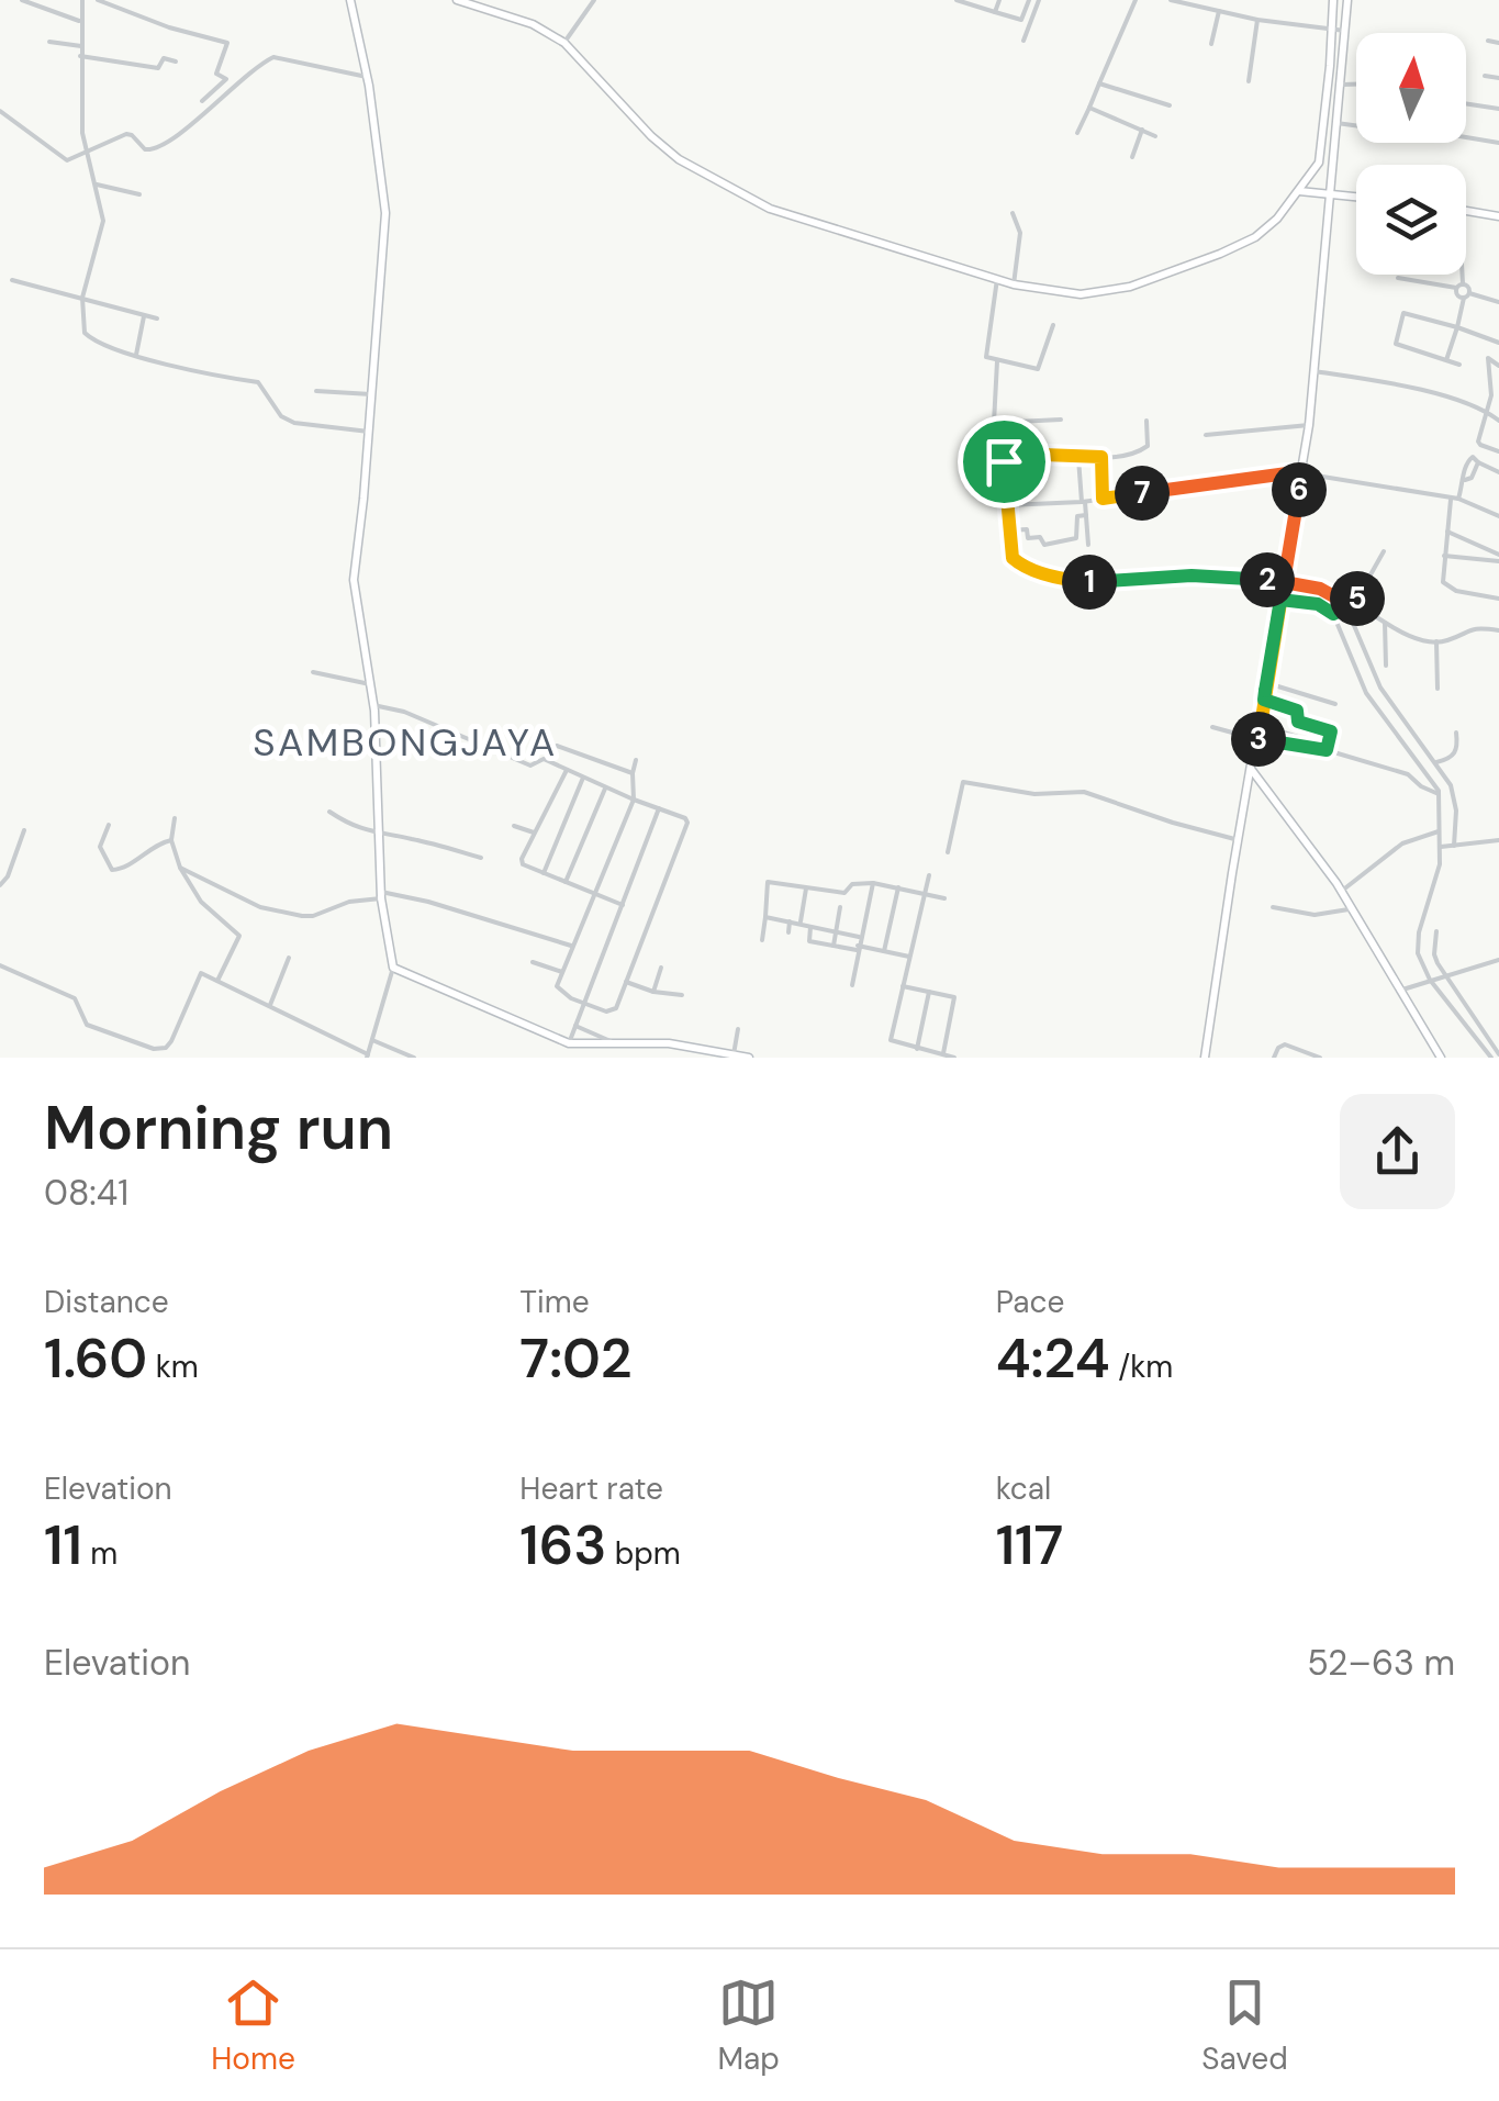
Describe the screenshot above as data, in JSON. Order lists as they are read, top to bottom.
{
  "districts": ["SAMBONGJAYA"],
  "north": "top",
  "page": {
    "pins": [
      "6",
      "7",
      "2",
      "1",
      "5",
      "3"
    ],
    "heading": ["Morning run", "08:41"],
    "stats": [
      ["Distance", "1.60 km"],
      ["Time", "7:02"],
      ["Pace", "4:24 /km"],
      ["Elevation", "11 m"],
      ["Heart rate", "163 bpm"],
      ["kcal", "117"]
    ],
    "chart": ["Elevation", "52–63 m"],
    "tabs": ["Home", "Map", "Saved"]
  }
}
